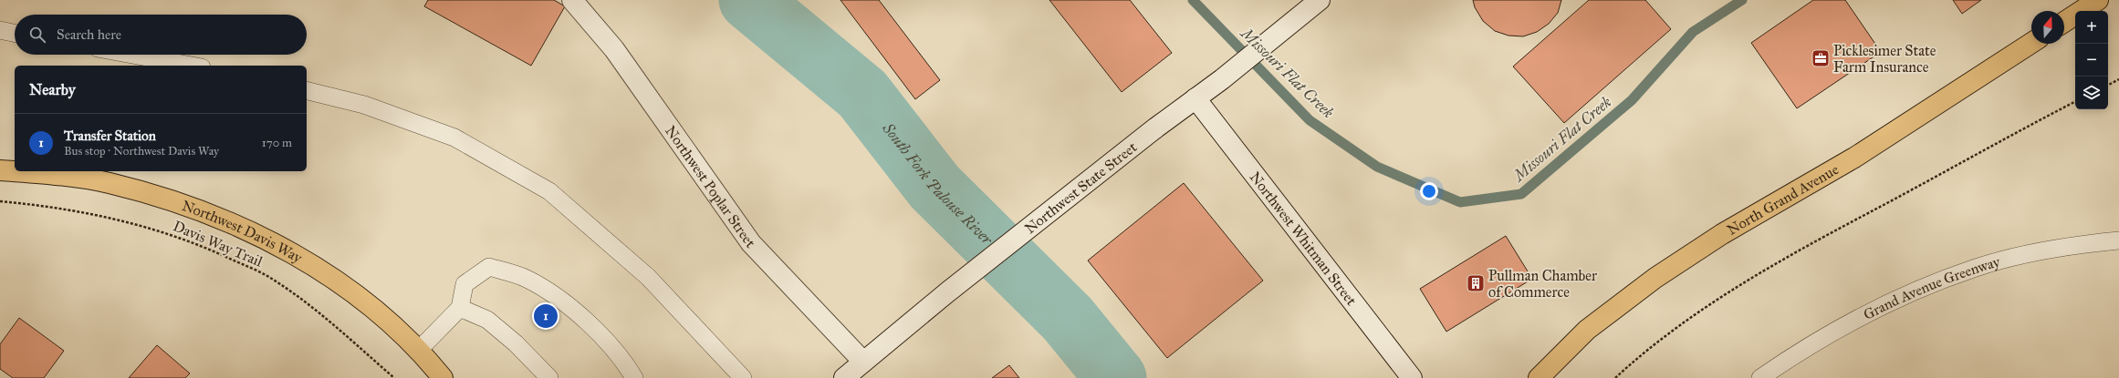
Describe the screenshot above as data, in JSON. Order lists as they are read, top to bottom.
{
  "streets": {
    "main road": ["North Grand Avenue", "Northwest Davis Way"],
    "street": ["Northwest Poplar Street", "Northwest State Street", "Northwest Whitman Street"],
    "lane": ["Grand Avenue Greenway"],
    "path": ["Davis Way Trail"]
  },
  "crossings": [
    ["Northwest Poplar Street", "Northwest State Street"],
    ["Northwest State Street", "Northwest Whitman Street"]
  ],
  "water": ["Missouri Flat Creek", "South Fork Palouse River"],
  "places": {
    "office": ["Picklesimer State Farm Insurance"],
    "building": ["Pullman Chamber of Commerce"]
  },
  "north": "top",
  "page": {
    "map_buttons": ["+", "−"],
    "search": "Search here",
    "heading": "Nearby",
    "list": [
      {
        "mark": "1",
        "name": "Transfer Station",
        "note": "Bus stop · Northwest Davis Way",
        "value": "170 m"
      }
    ],
    "pins": "1"
  }
}
